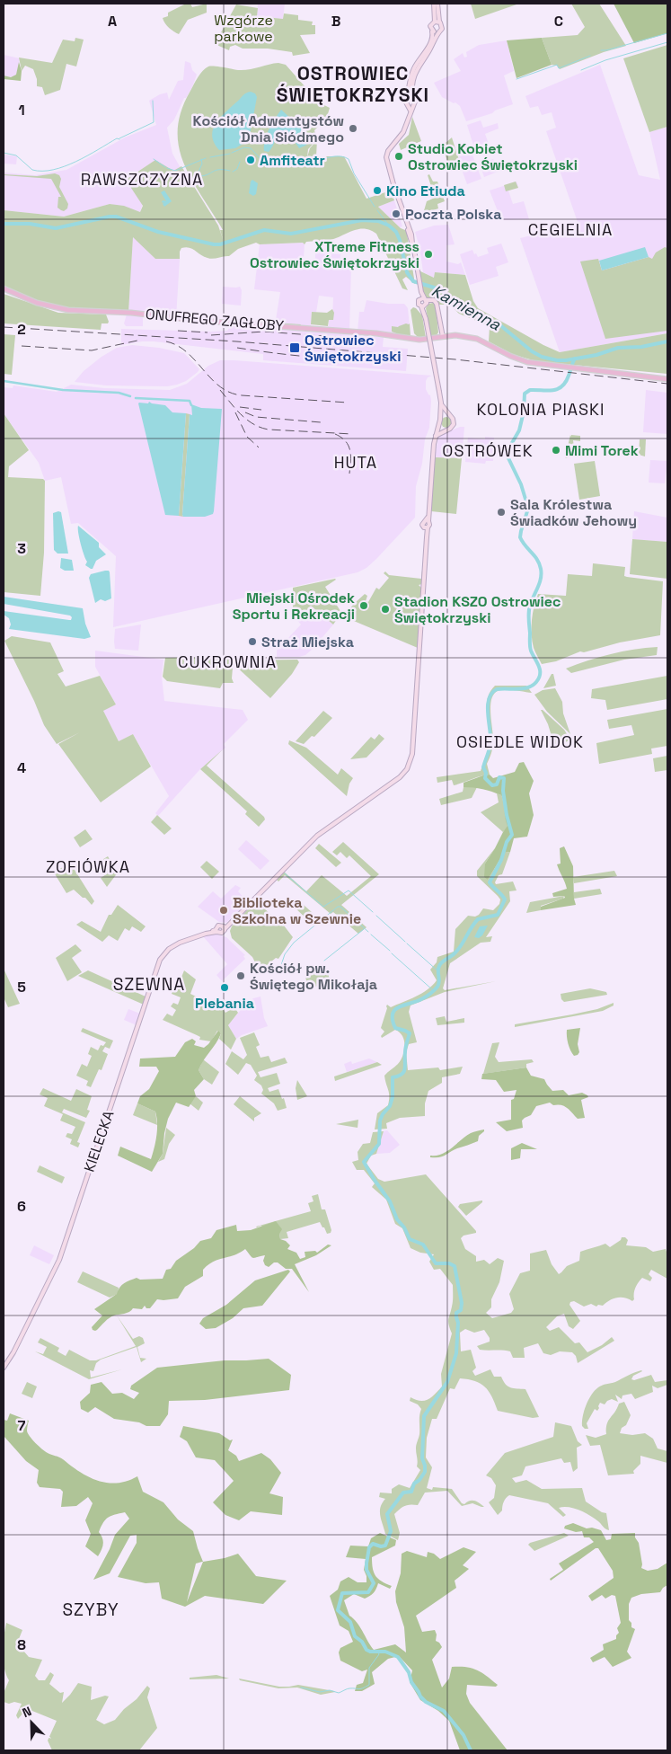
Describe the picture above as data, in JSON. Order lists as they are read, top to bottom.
{
  "streets": {
    "main road": ["ONUFREGO ZAGŁOBY", "KIELECKA"]
  },
  "districts": [
    "OSTROWIEC ŚWIĘTOKRZYSKI",
    "RAWSZCZYZNA",
    "CEGIELNIA",
    "KOLONIA PIASKI",
    "OSTRÓWEK",
    "HUTA",
    "CUKROWNIA",
    "OSIEDLE WIDOK",
    "ZOFIÓWKA",
    "SZEWNA",
    "SZYBY"
  ],
  "water": ["Kamienna"],
  "parks": ["Wzgórze parkowe"],
  "places": {
    "other": [
      "Kościół Adwentystów Dnia Siódmego",
      "Studio Kobiet Ostrowiec Świętokrzyski",
      "Amfiteatr",
      "Kino Etiuda",
      "Poczta Polska",
      "XTreme Fitness Ostrowiec Świętokrzyski",
      "Mimi Torek",
      "Sala Królestwa Świadków Jehowy",
      "Miejski Ośrodek Sportu i Rekreacji",
      "Stadion KSZO Ostrowiec Świętokrzyski",
      "Straż Miejska",
      "Biblioteka Szkolna w Szewnie",
      "Kościół pw. Świętego Mikołaja",
      "Plebania"
    ],
    "transit": ["Ostrowiec Świętokrzyski"]
  },
  "north": "top left",
  "grid": {
    "columns": ["A", "B", "C"],
    "rows": [
      "1",
      "2",
      "3",
      "4",
      "5",
      "6",
      "7",
      "8"
    ]
  }
}
